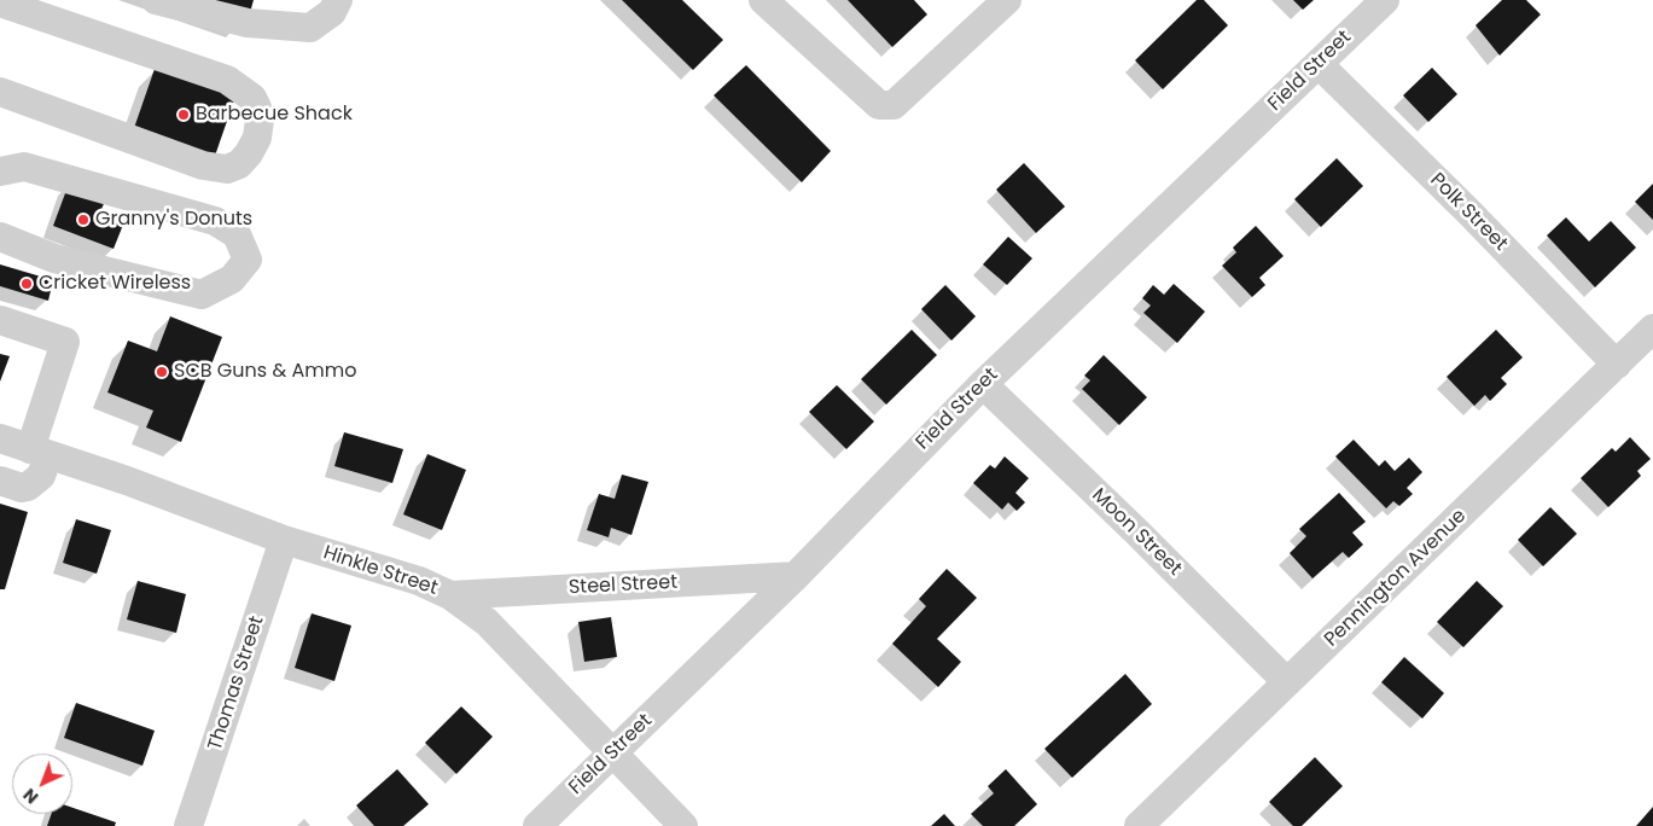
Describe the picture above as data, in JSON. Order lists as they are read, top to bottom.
{
  "streets": {
    "street": [
      "Field Street",
      "Polk Street",
      "Moon Street",
      "Hinkle Street",
      "Pennington Avenue",
      "Steel Street",
      "Thomas Street"
    ]
  },
  "crossings": [
    ["Field Street", "Polk Street"],
    ["Field Street", "Moon Street"],
    ["Field Street", "Hinkle Street"],
    ["Field Street", "Steel Street"],
    ["Polk Street", "Pennington Avenue"],
    ["Moon Street", "Pennington Avenue"],
    ["Hinkle Street", "Steel Street"],
    ["Hinkle Street", "Thomas Street"]
  ],
  "places": [
    "Barbecue Shack",
    "Granny's Donuts",
    "Cricket Wireless",
    "SCB Guns & Ammo"
  ],
  "north": "bottom left"
}
